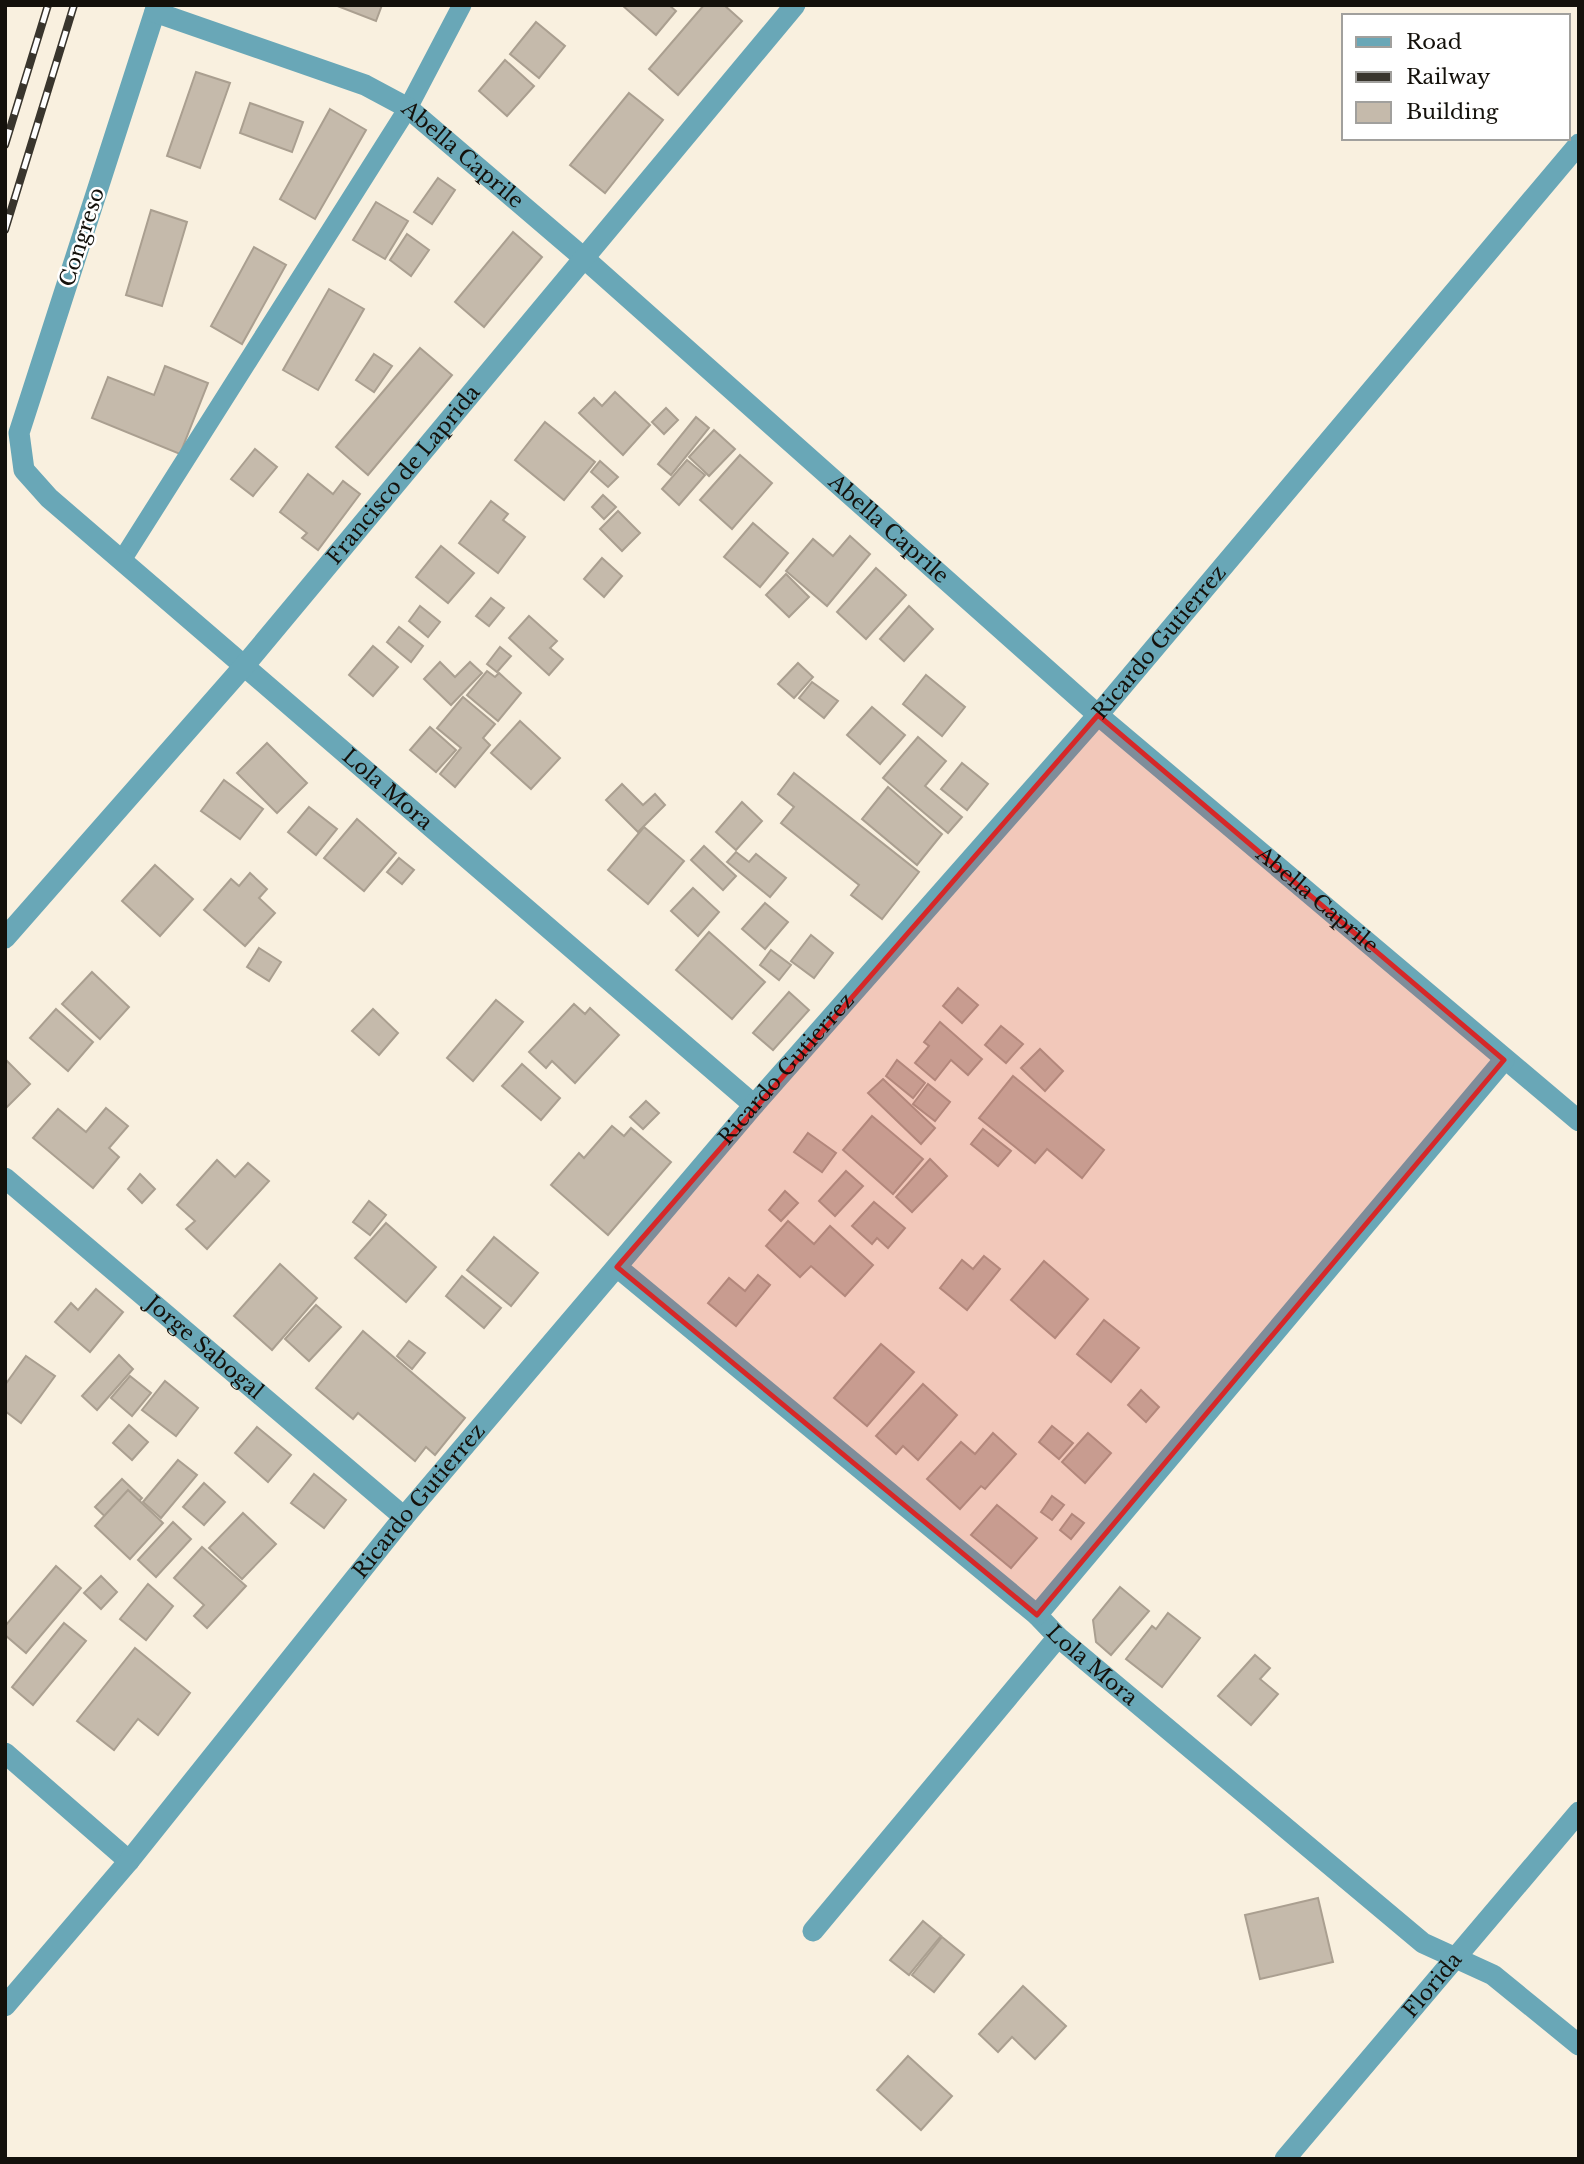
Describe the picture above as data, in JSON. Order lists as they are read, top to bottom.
{
  "streets": {
    "street": [
      "Abella Caprile",
      "Congreso",
      "Francisco de Laprida",
      "Ricardo Gutierrez",
      "Lola Mora",
      "Jorge Sabogal",
      "Florida"
    ]
  },
  "crossings": [
    ["Abella Caprile", "Congreso"],
    ["Abella Caprile", "Francisco de Laprida"],
    ["Abella Caprile", "Ricardo Gutierrez"],
    ["Congreso", "Lola Mora"],
    ["Francisco de Laprida", "Lola Mora"],
    ["Ricardo Gutierrez", "Lola Mora"],
    ["Ricardo Gutierrez", "Jorge Sabogal"],
    ["Lola Mora", "Florida"]
  ],
  "legend": ["Road", "Railway", "Building"]
}
